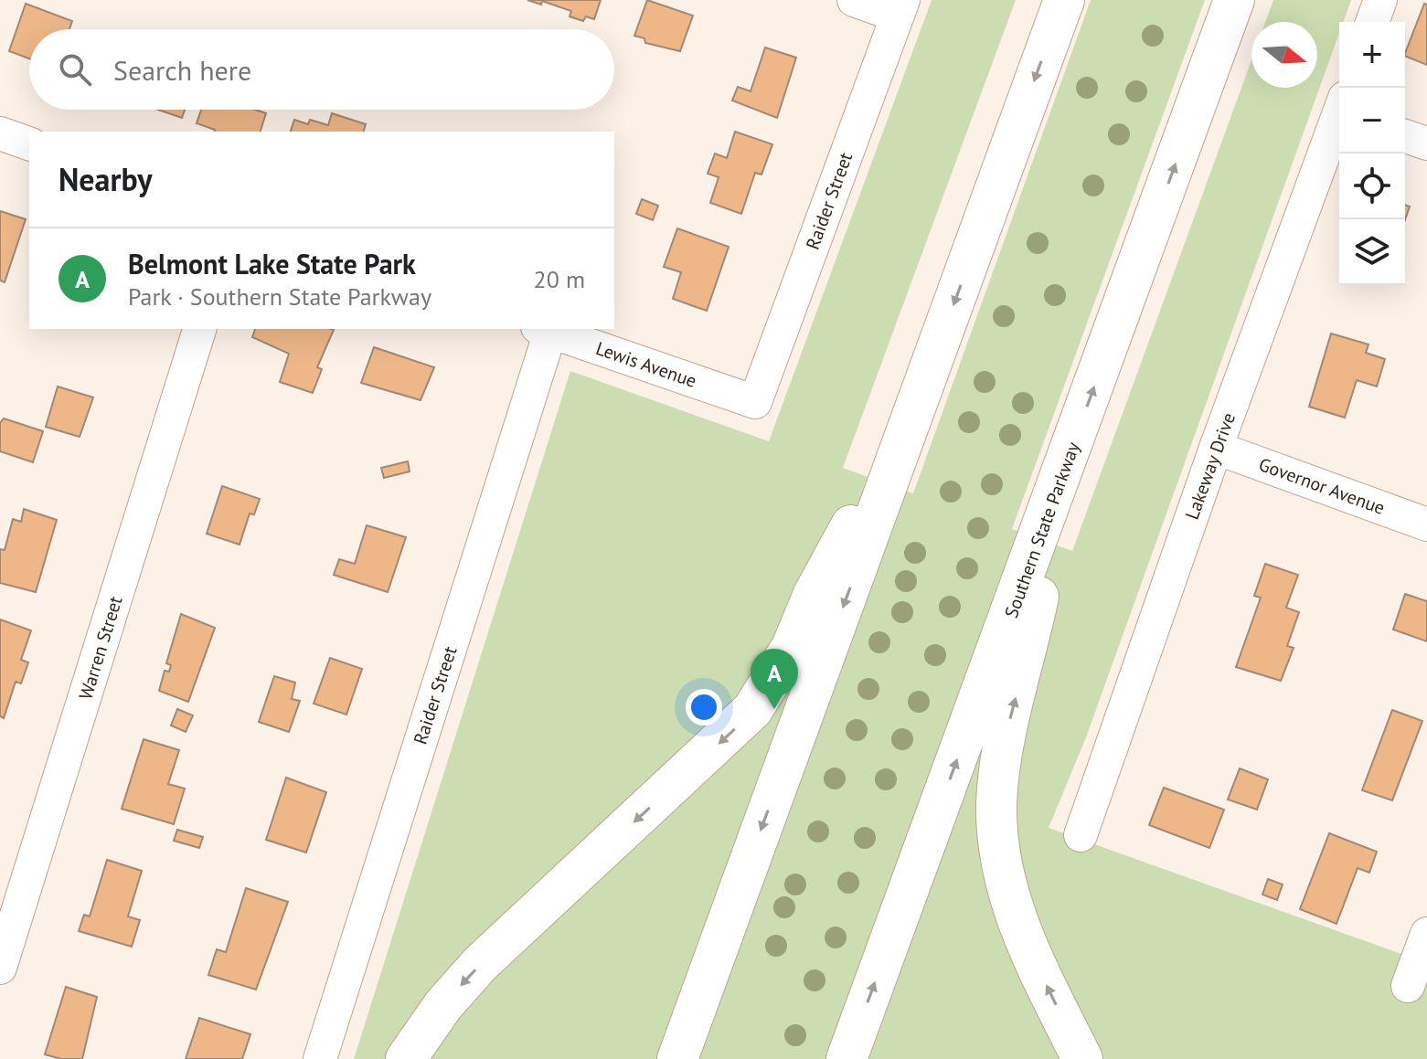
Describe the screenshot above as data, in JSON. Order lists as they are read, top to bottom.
{
  "streets": {
    "highway": ["Southern State Parkway"],
    "street": [
      "Raider Street",
      "Lewis Avenue",
      "Lakeway Drive",
      "Governor Avenue",
      "Warren Street"
    ]
  },
  "crossings": [
    ["Raider Street", "Lewis Avenue"],
    ["Lakeway Drive", "Governor Avenue"]
  ],
  "north": "right",
  "page": {
    "map_buttons": ["+", "−"],
    "search": "Search here",
    "heading": "Nearby",
    "list": [
      {
        "mark": "A",
        "name": "Belmont Lake State Park",
        "note": "Park · Southern State Parkway",
        "value": "20 m"
      }
    ],
    "pins": "A"
  }
}
